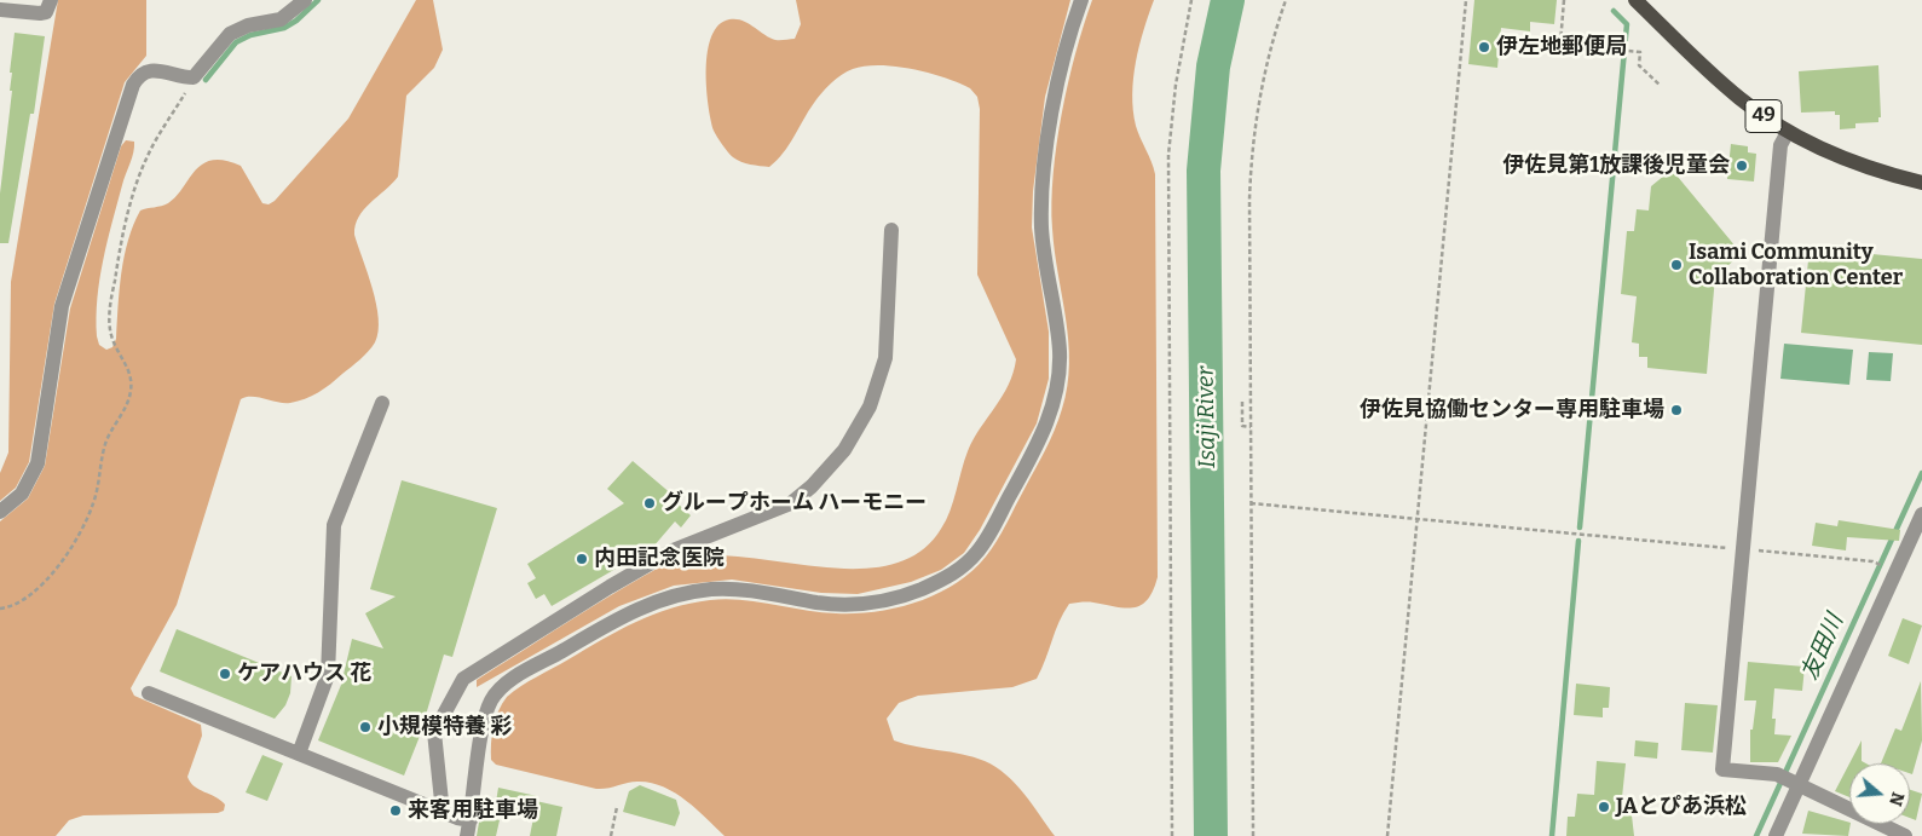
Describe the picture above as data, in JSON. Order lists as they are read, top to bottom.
{
  "streets": {
    "main road": ["49"]
  },
  "water": ["Isaji River", "友田川"],
  "places": [
    "伊左地郵便局",
    "伊佐見第1放課後児童会",
    "Isami Community Collaboration Center",
    "伊佐見協働センター専用駐車場",
    "グループホーム ハーモニー",
    "内田記念医院",
    "ケアハウス 花",
    "小規模特養 彩",
    "JAとぴあ浜松",
    "来客用駐車場"
  ],
  "north": "right"
}
